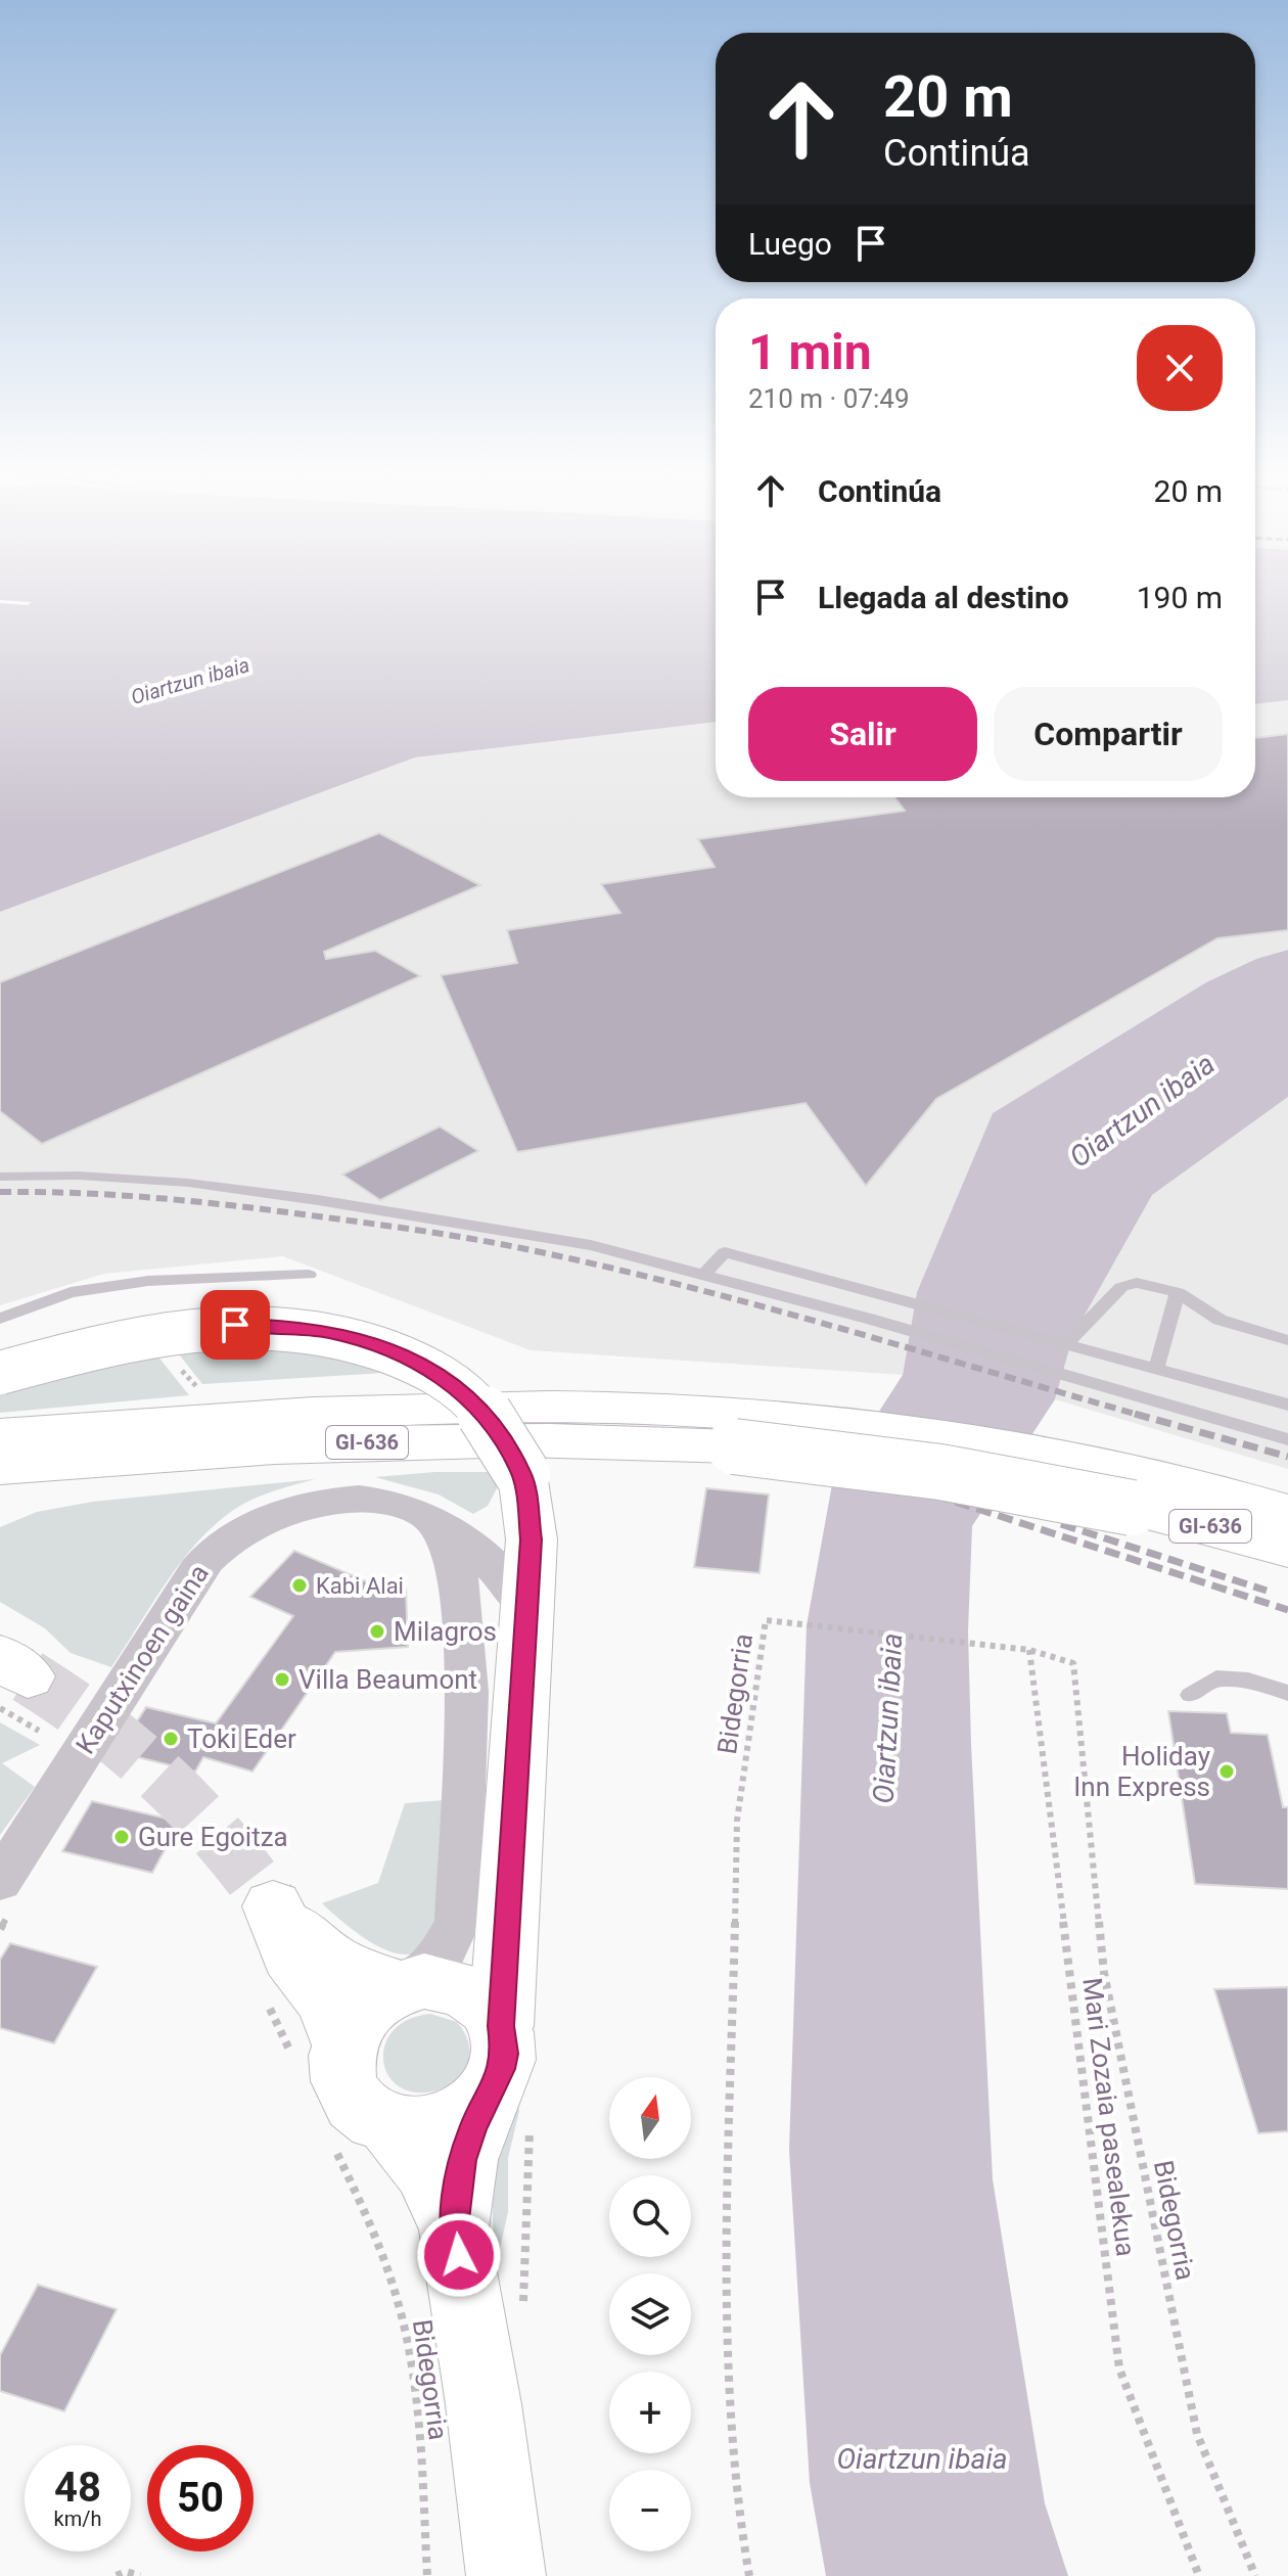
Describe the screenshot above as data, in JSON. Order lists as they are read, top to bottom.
{
  "streets": {
    "main road": ["GI-636"],
    "street": ["Kaputxinoen gaina"],
    "path": ["Bidegorria", "Mari Zozaia pasealekua"]
  },
  "crossings": [
    ["Bidegorria", "Mari Zozaia pasealekua"]
  ],
  "water": ["Oiartzun ibaia"],
  "places": [
    "Kabi Alai",
    "Milagros",
    "Villa Beaumont",
    "Toki Eder",
    "Holiday Inn Express",
    "Gure Egoitza"
  ],
  "north": "top",
  "page": {
    "turn": ["20 m", "Continúa"],
    "then": "Luego",
    "heading": ["1 min", "210 m · 07:49"],
    "list": [
      {
        "name": "Continúa",
        "value": "20 m"
      },
      {
        "name": "Llegada al destino",
        "value": "190 m"
      }
    ],
    "buttons": ["Salir", "Compartir"],
    "map_buttons": ["+", "−"],
    "speed": "48 km/h",
    "limit": "50"
  }
}
